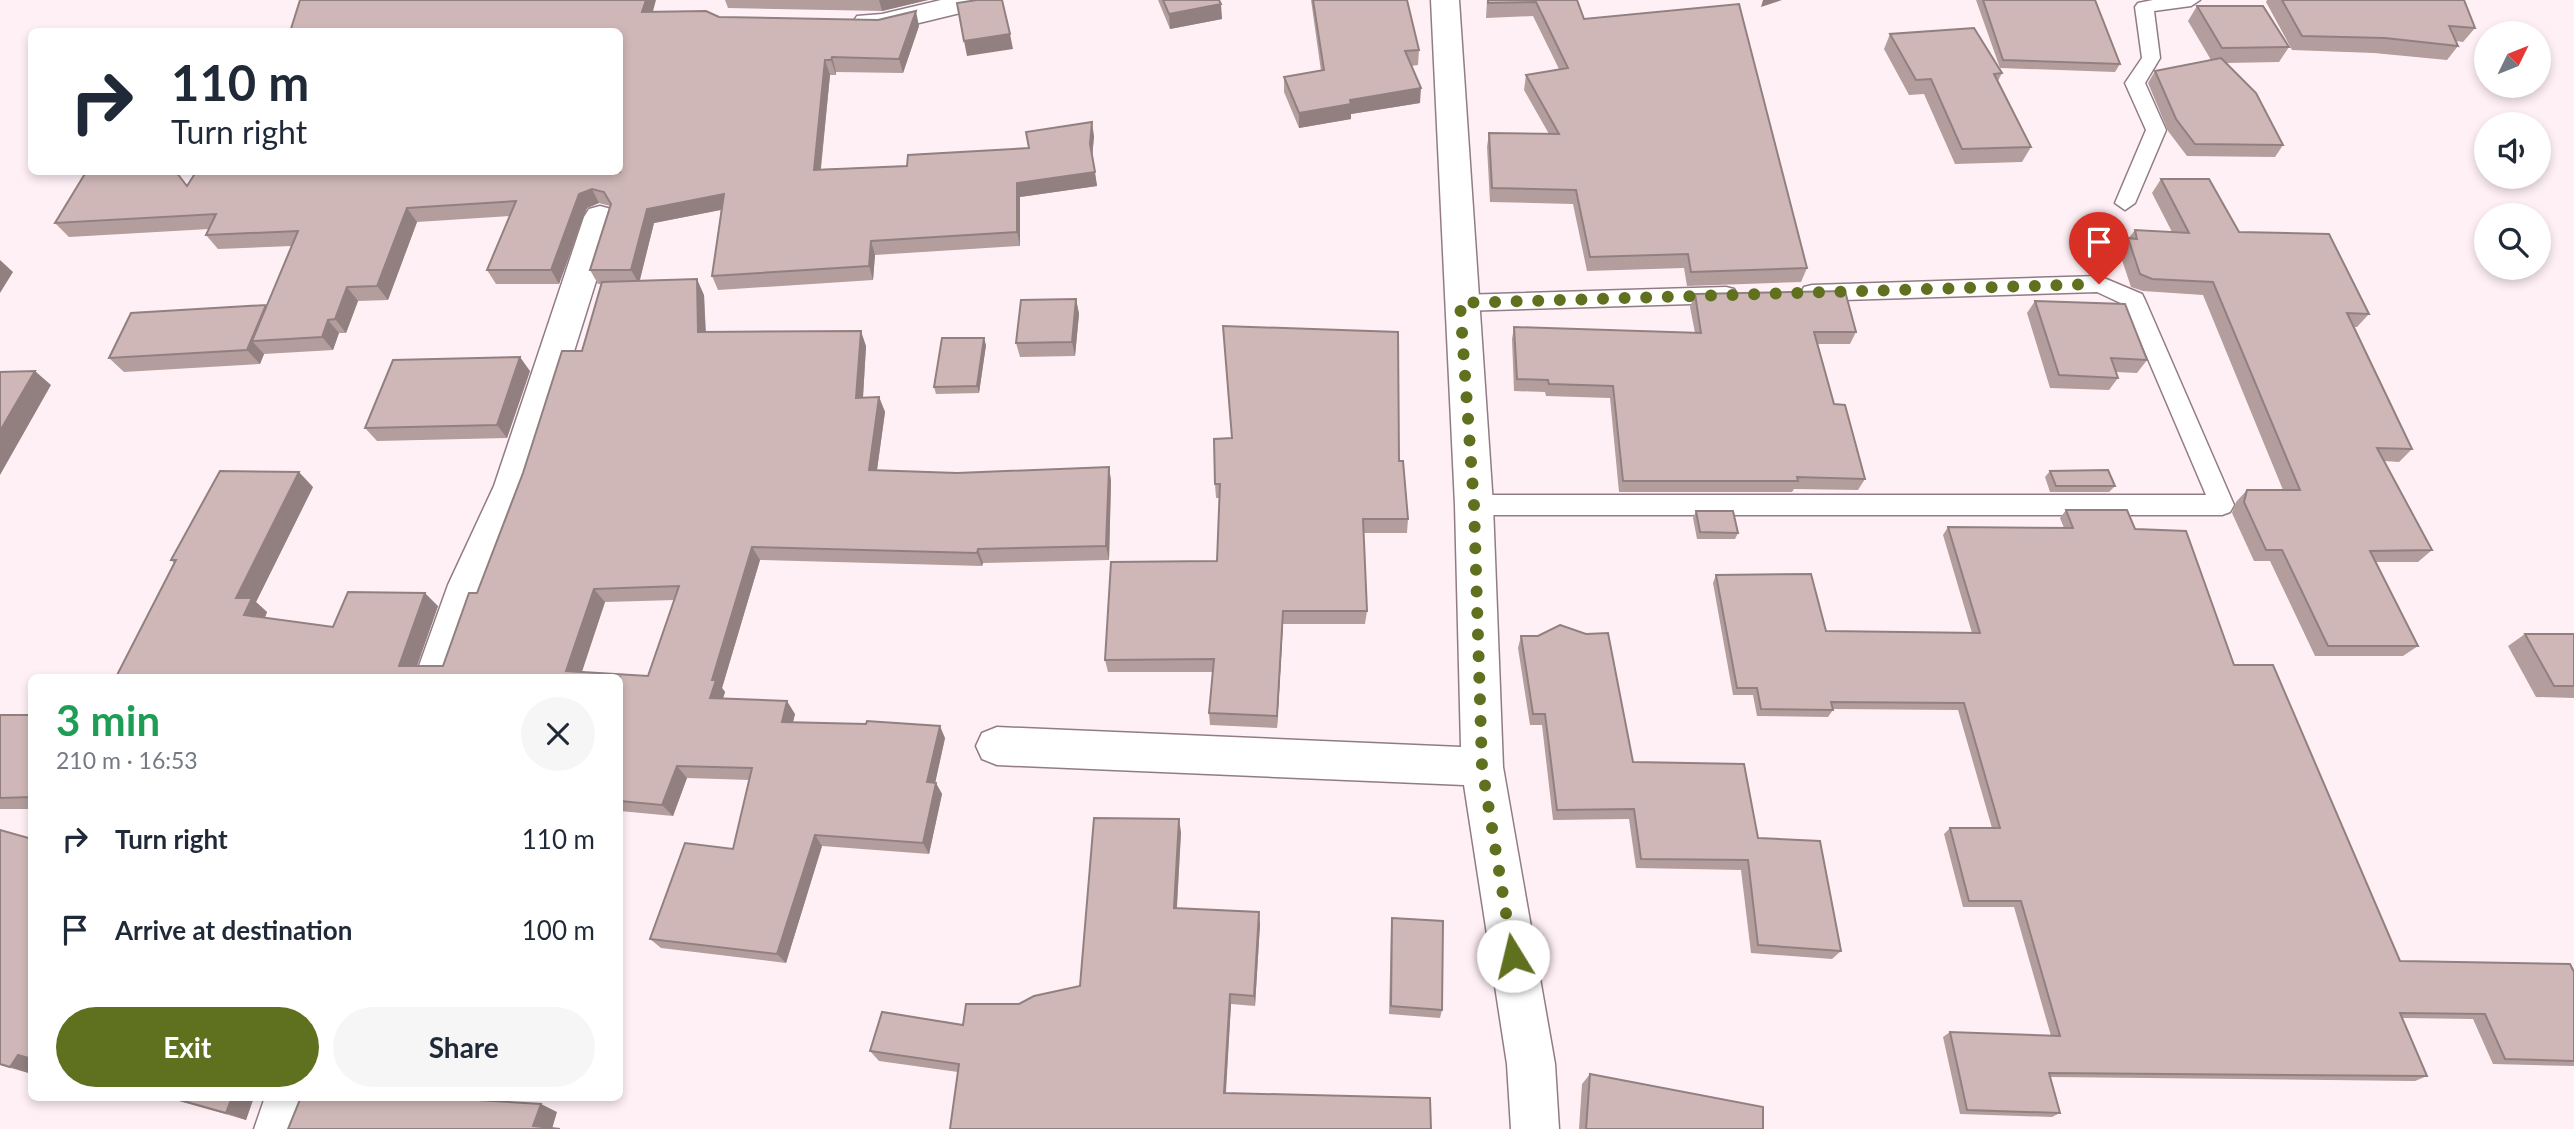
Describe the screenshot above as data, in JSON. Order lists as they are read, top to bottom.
{
  "north": "top right",
  "page": {
    "turn": ["110 m", "Turn right"],
    "heading": ["3 min", "210 m · 16:53"],
    "list": [
      {
        "name": "Turn right",
        "value": "110 m"
      },
      {
        "name": "Arrive at destination",
        "value": "100 m"
      }
    ],
    "buttons": ["Exit", "Share"]
  }
}
